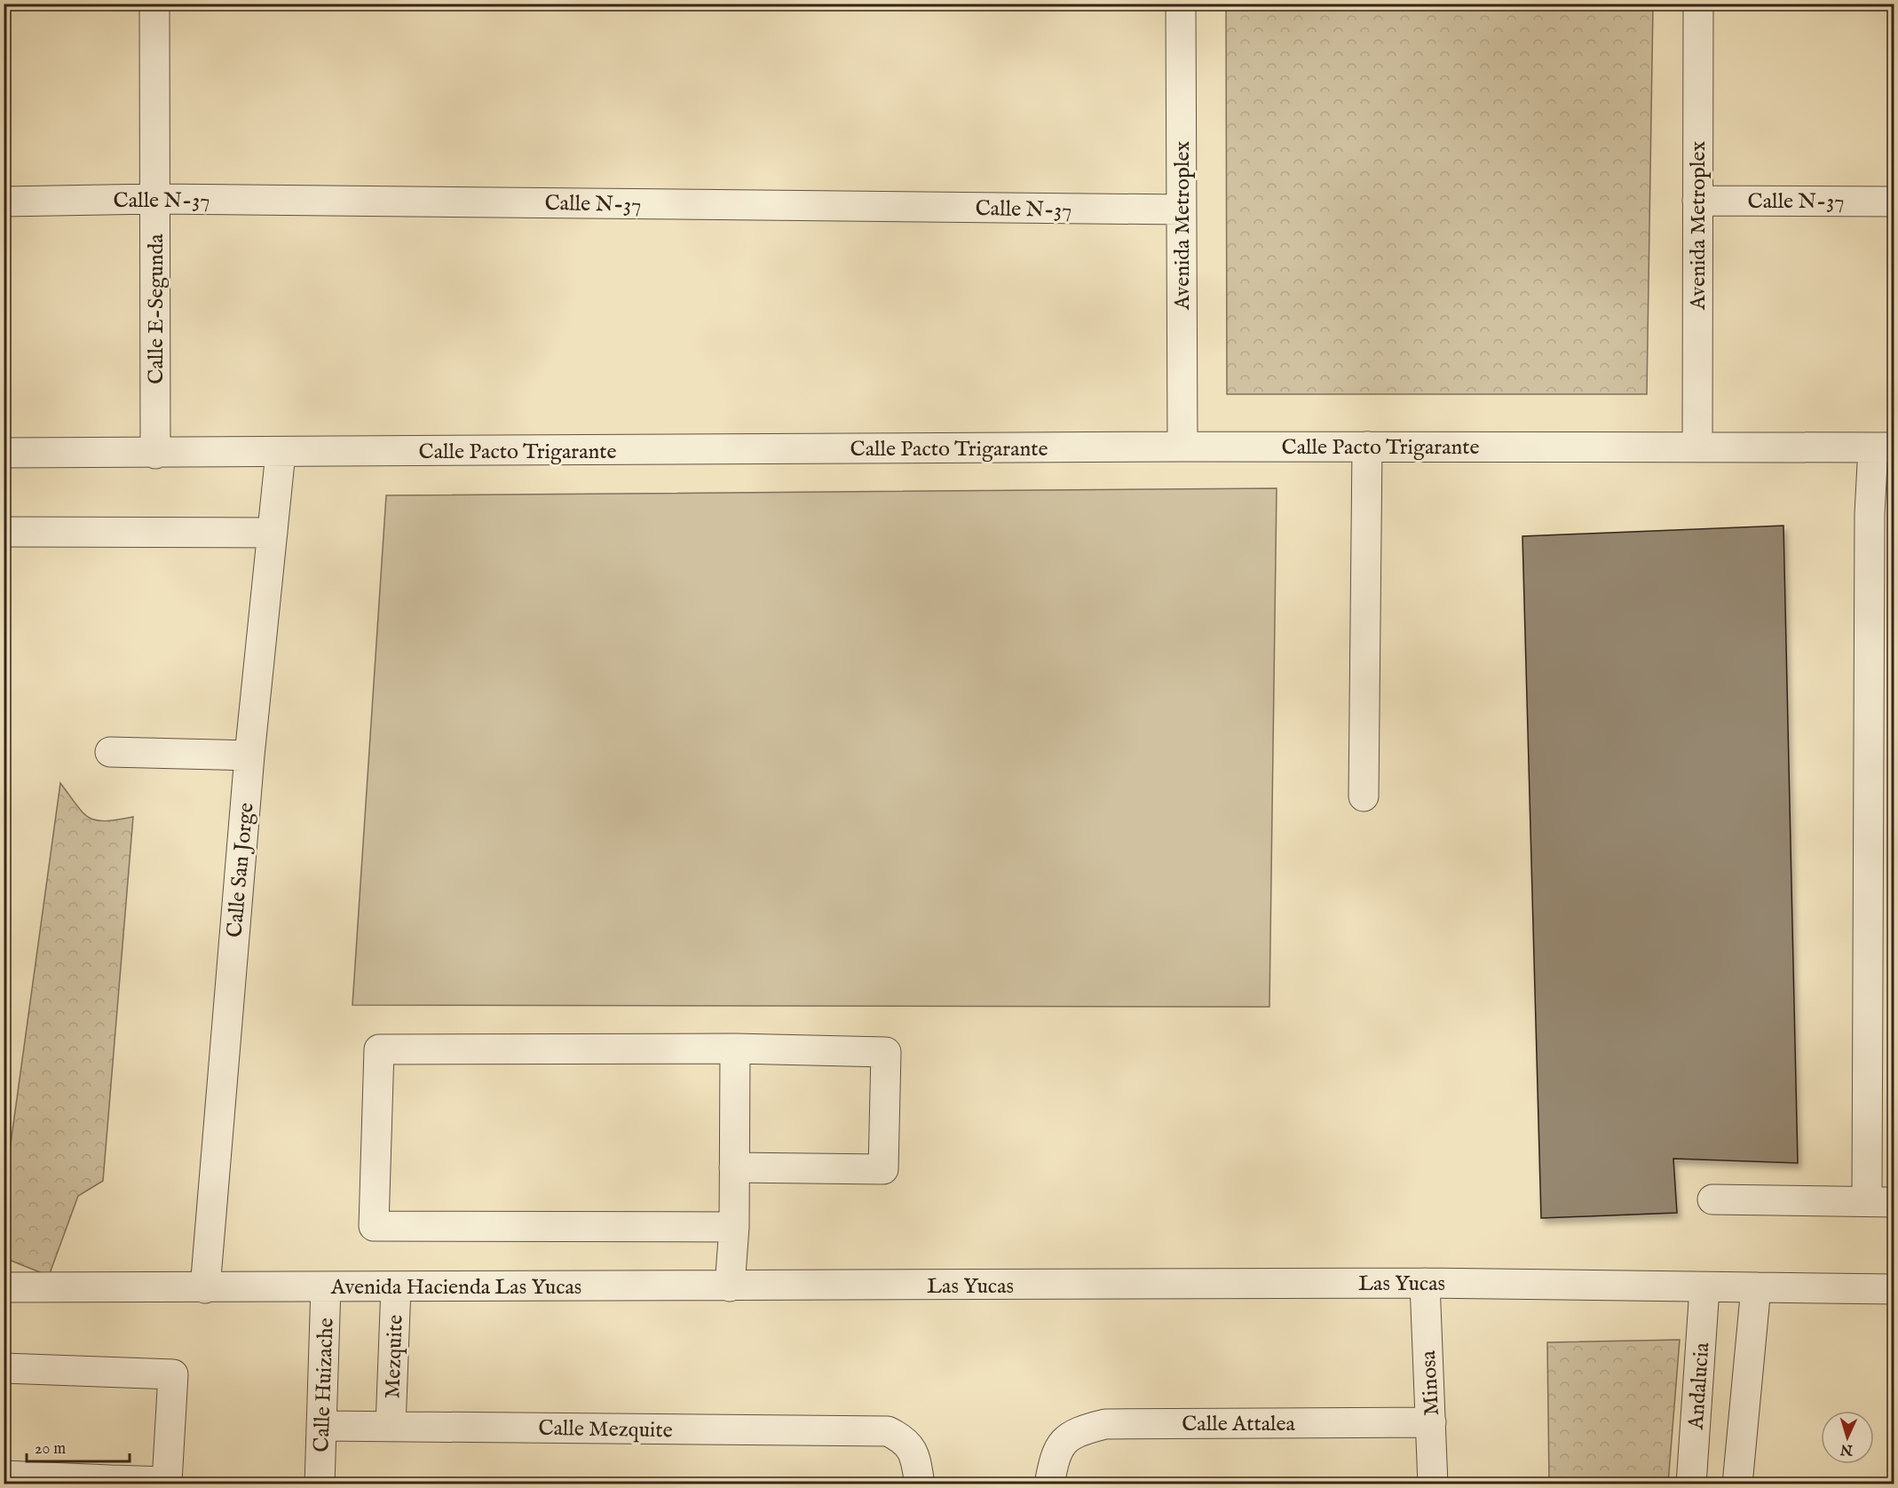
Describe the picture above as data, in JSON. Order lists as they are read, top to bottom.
{
  "streets": {
    "street": [
      "Calle N-37",
      "Avenida Metroplex",
      "Calle E-Segunda",
      "Calle Pacto Trigarante",
      "Calle San Jorge",
      "Las Yucas",
      "Avenida Hacienda Las Yucas",
      "Mezquite",
      "Minosa",
      "Calle Huizache",
      "Andalucia",
      "Calle Attalea",
      "Calle Mezquite"
    ]
  },
  "crossings": [
    ["Calle N-37", "Avenida Metroplex"],
    ["Calle N-37", "Calle E-Segunda"],
    ["Avenida Metroplex", "Calle Pacto Trigarante"],
    ["Calle E-Segunda", "Calle Pacto Trigarante"],
    ["Calle Pacto Trigarante", "Calle San Jorge"],
    ["Calle San Jorge", "Avenida Hacienda Las Yucas"],
    ["Las Yucas", "Avenida Hacienda Las Yucas"],
    ["Las Yucas", "Minosa"],
    ["Las Yucas", "Andalucia"],
    ["Avenida Hacienda Las Yucas", "Mezquite"],
    ["Avenida Hacienda Las Yucas", "Calle Huizache"],
    ["Mezquite", "Calle Mezquite"],
    ["Minosa", "Calle Attalea"],
    ["Calle Huizache", "Calle Mezquite"]
  ],
  "scale_bar": "20 m",
  "north": "bottom"
}
